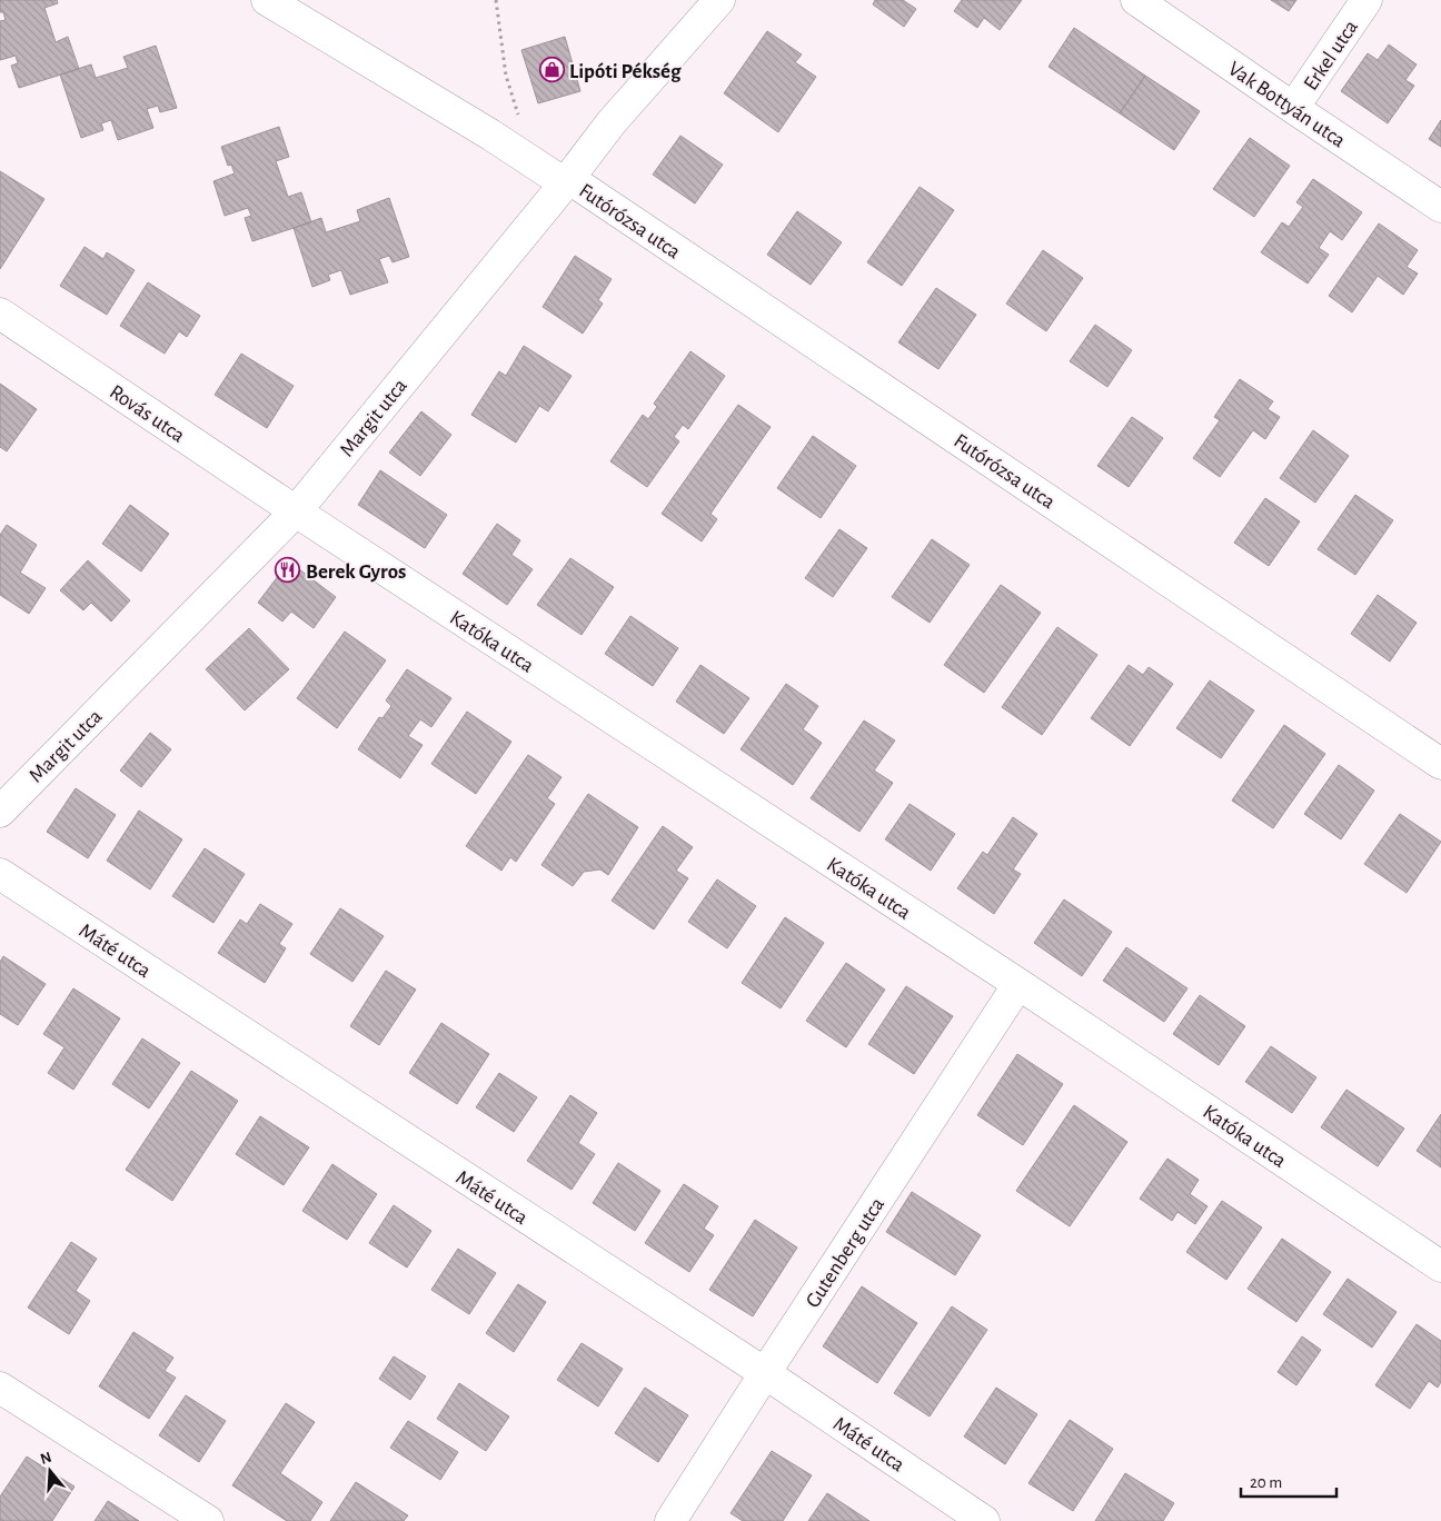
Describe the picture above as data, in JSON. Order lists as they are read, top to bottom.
{
  "streets": {
    "street": [
      "Erkel utca",
      "Vak Bottyán utca",
      "Futórózsa utca",
      "Rovás utca",
      "Margit utca",
      "Katóka utca",
      "Máté utca",
      "Gutenberg utca"
    ]
  },
  "crossings": [
    ["Erkel utca", "Vak Bottyán utca"],
    ["Futórózsa utca", "Margit utca"],
    ["Rovás utca", "Margit utca"],
    ["Rovás utca", "Katóka utca"],
    ["Margit utca", "Katóka utca"],
    ["Katóka utca", "Gutenberg utca"],
    ["Máté utca", "Gutenberg utca"]
  ],
  "places": {
    "shop": ["Lipóti Pékség"],
    "restaurant": ["Berek Gyros"]
  },
  "scale_bar": "20 m",
  "north": "top"
}
